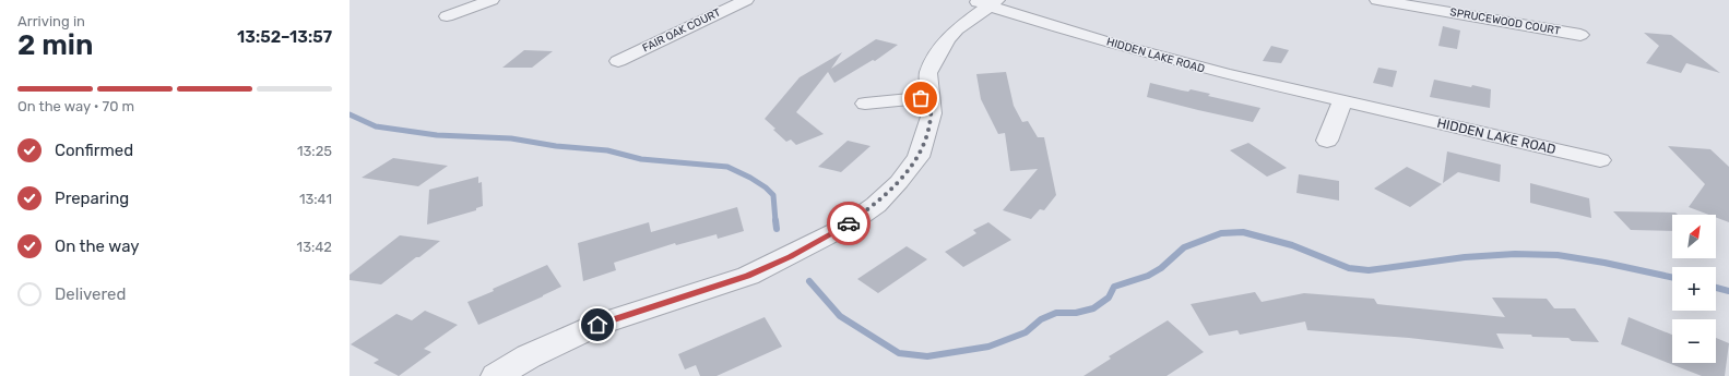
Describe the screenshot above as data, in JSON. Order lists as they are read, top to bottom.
{
  "streets": {
    "street": ["SPRUCEWOOD COURT", "FAIR OAK COURT", "HIDDEN LAKE ROAD"]
  },
  "north": "top right",
  "page": {
    "heading": ["2 min", "Arriving in", "13:52–13:57"],
    "bar": "On the way · 70 m",
    "list": [
      ["Confirmed", "13:25"],
      ["Preparing", "13:41"],
      ["On the way", "13:42"],
      "Delivered"
    ],
    "map_buttons": ["+", "−"]
  }
}
